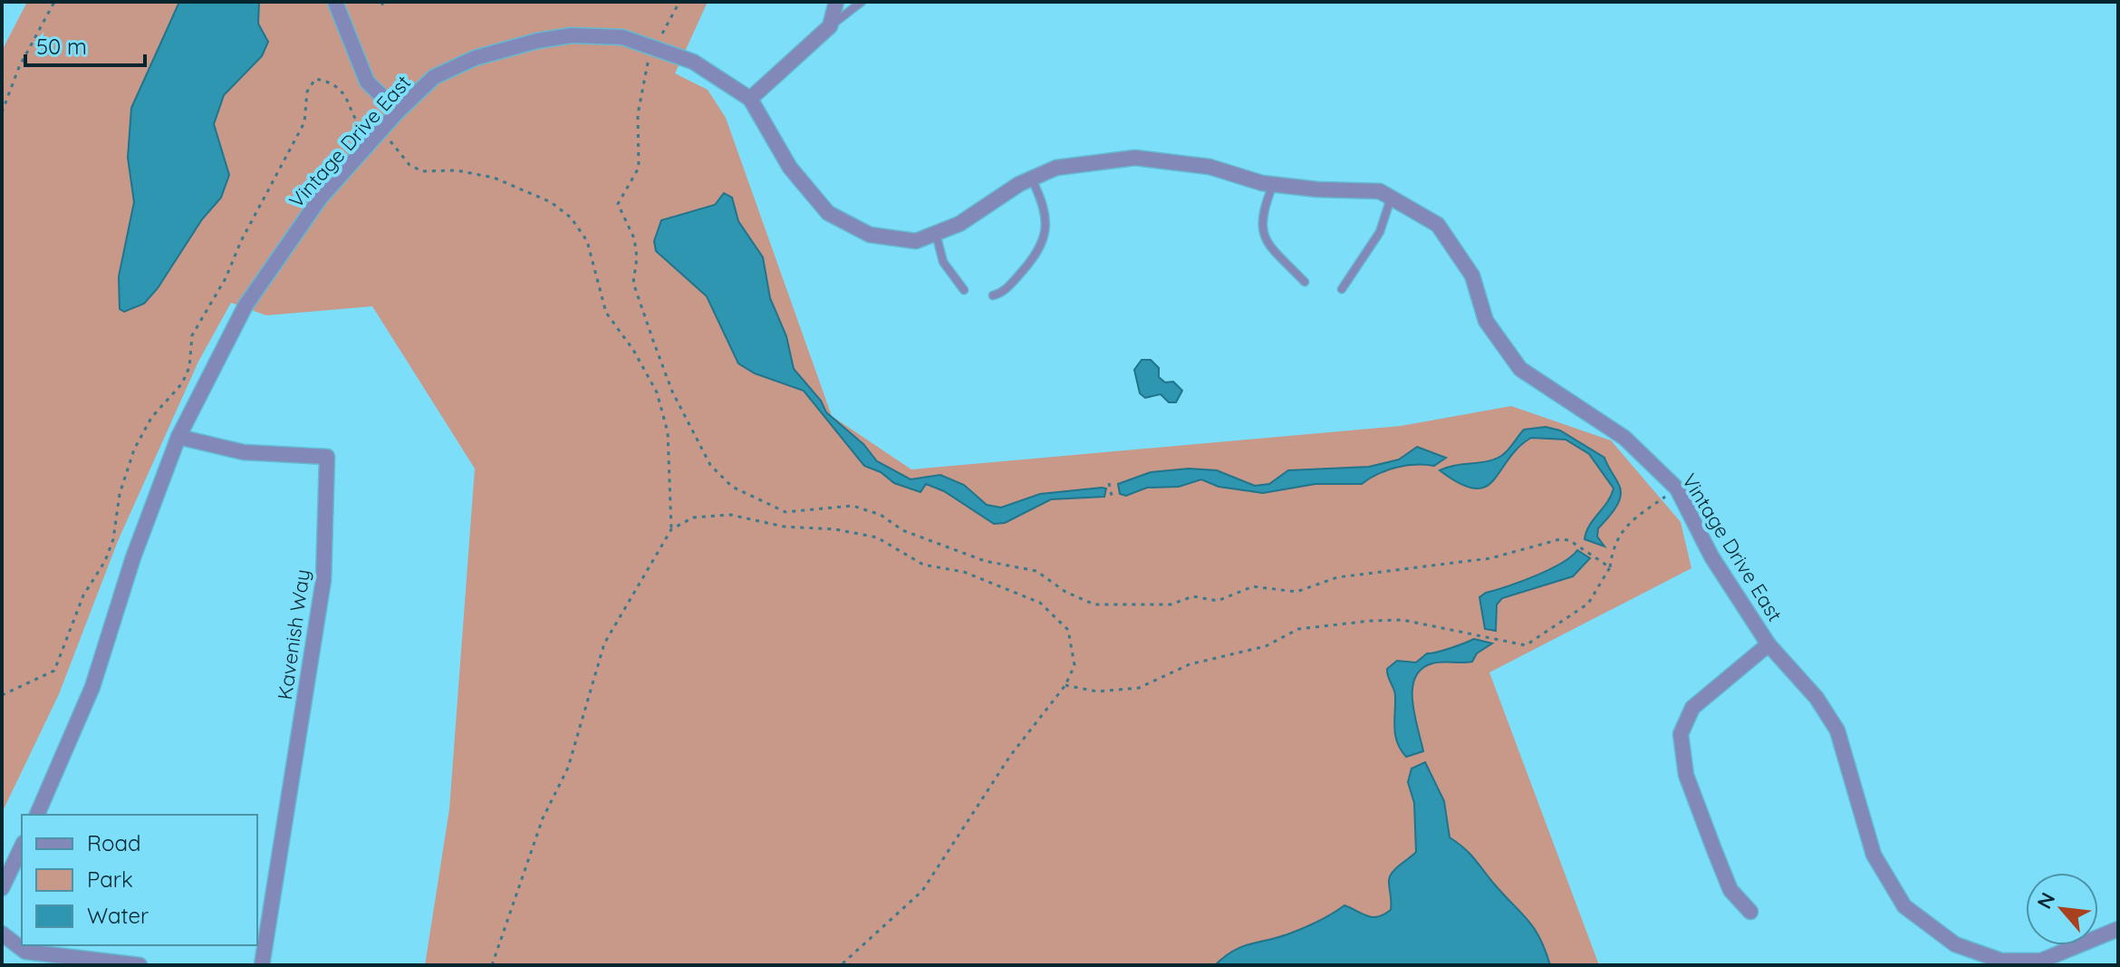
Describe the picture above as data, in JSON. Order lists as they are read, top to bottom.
{
  "streets": {
    "street": ["Vintage Drive East", "Kavenish Way"]
  },
  "crossings": [
    ["Vintage Drive East", "Kavenish Way"]
  ],
  "legend": ["Road", "Park", "Water"],
  "scale_bar": "50 m",
  "north": "top left"
}
